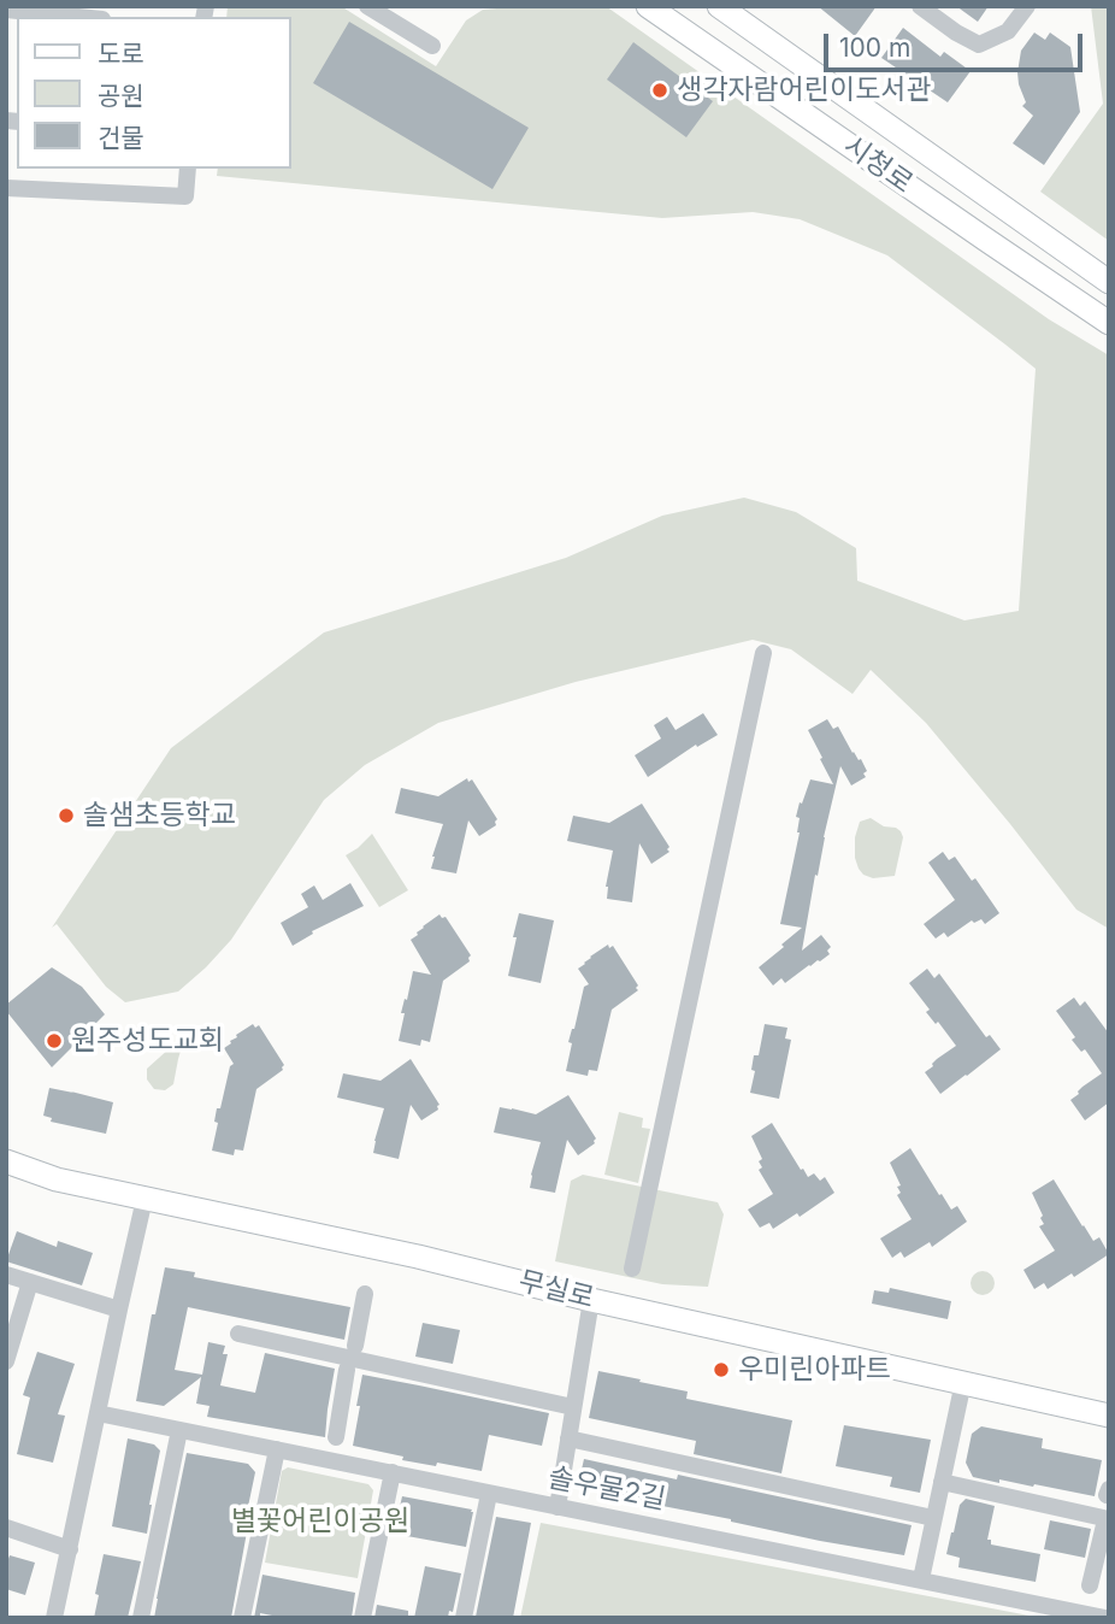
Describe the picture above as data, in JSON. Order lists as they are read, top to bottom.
{
  "streets": {
    "street": ["시청로", "무실로", "솔우물2길"]
  },
  "parks": ["별꽃어린이공원"],
  "places": [
    "생각자람어린이도서관",
    "솔샘초등학교",
    "원주성도교회",
    "우미린아파트"
  ],
  "legend": ["도로", "공원", "건물"],
  "scale_bar": "100 m"
}
